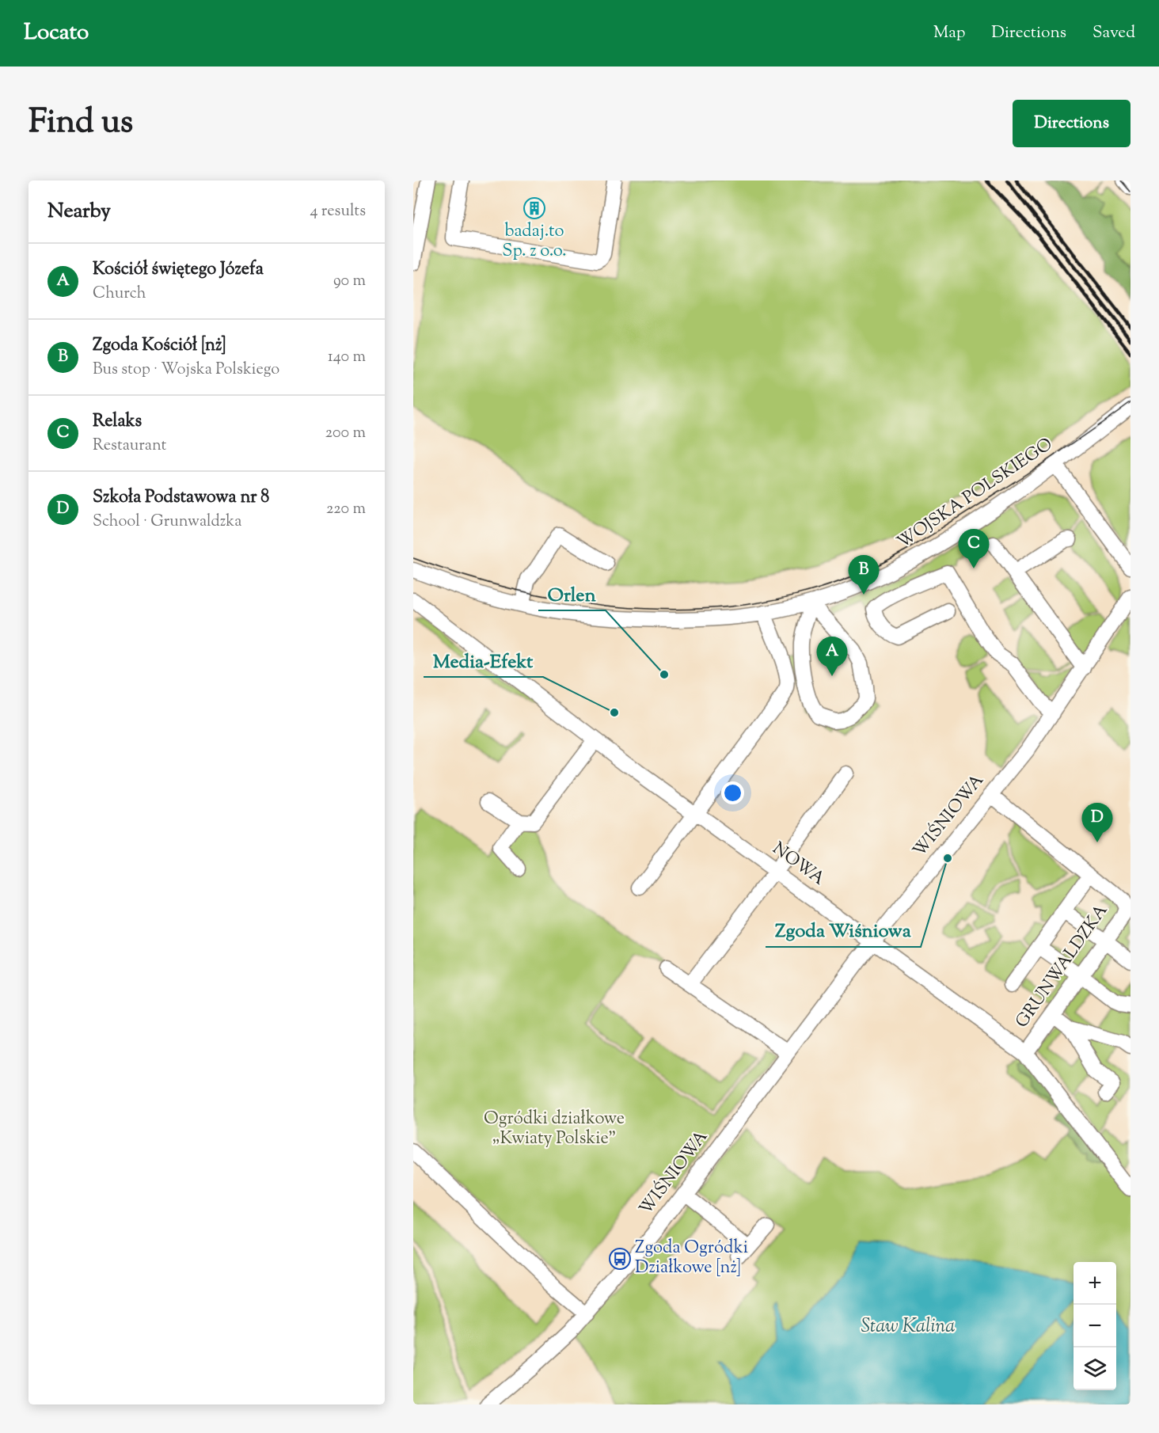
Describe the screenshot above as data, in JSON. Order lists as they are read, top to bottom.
{
  "streets": {
    "street": [
      "WOJSKA POLSKIEGO",
      "WIŚNIOWA",
      "NOWA",
      "GRUNWALDZKA"
    ]
  },
  "crossings": [
    ["WIŚNIOWA", "NOWA"],
    ["WIŚNIOWA", "GRUNWALDZKA"],
    ["NOWA", "GRUNWALDZKA"]
  ],
  "water": ["Staw Kalina"],
  "parks": ["Ogródki działkowe „Kwiaty Polskie”"],
  "places": {
    "building": ["badaj.to Sp. z o.o."],
    "other": ["Orlen", "Media-Efekt", "Zgoda Wiśniowa"],
    "bus stop": ["Zgoda Ogródki Działkowe [nż]"]
  },
  "page": {
    "header": "Locato",
    "nav": ["Map", "Directions", "Saved"],
    "title": "Find us",
    "buttons": "Directions",
    "heading": ["Nearby", "4 results"],
    "list": [
      {
        "mark": "A",
        "name": "Kościół świętego Józefa",
        "note": "Church",
        "value": "90 m"
      },
      {
        "mark": "B",
        "name": "Zgoda Kościół [nż]",
        "note": "Bus stop · Wojska Polskiego",
        "value": "140 m"
      },
      {
        "mark": "C",
        "name": "Relaks",
        "note": "Restaurant",
        "value": "200 m"
      },
      {
        "mark": "D",
        "name": "Szkoła Podstawowa nr 8",
        "note": "School · Grunwaldzka",
        "value": "220 m"
      }
    ],
    "pins": [
      "C",
      "B",
      "A",
      "D"
    ],
    "map_buttons": ["+", "−"]
  }
}
